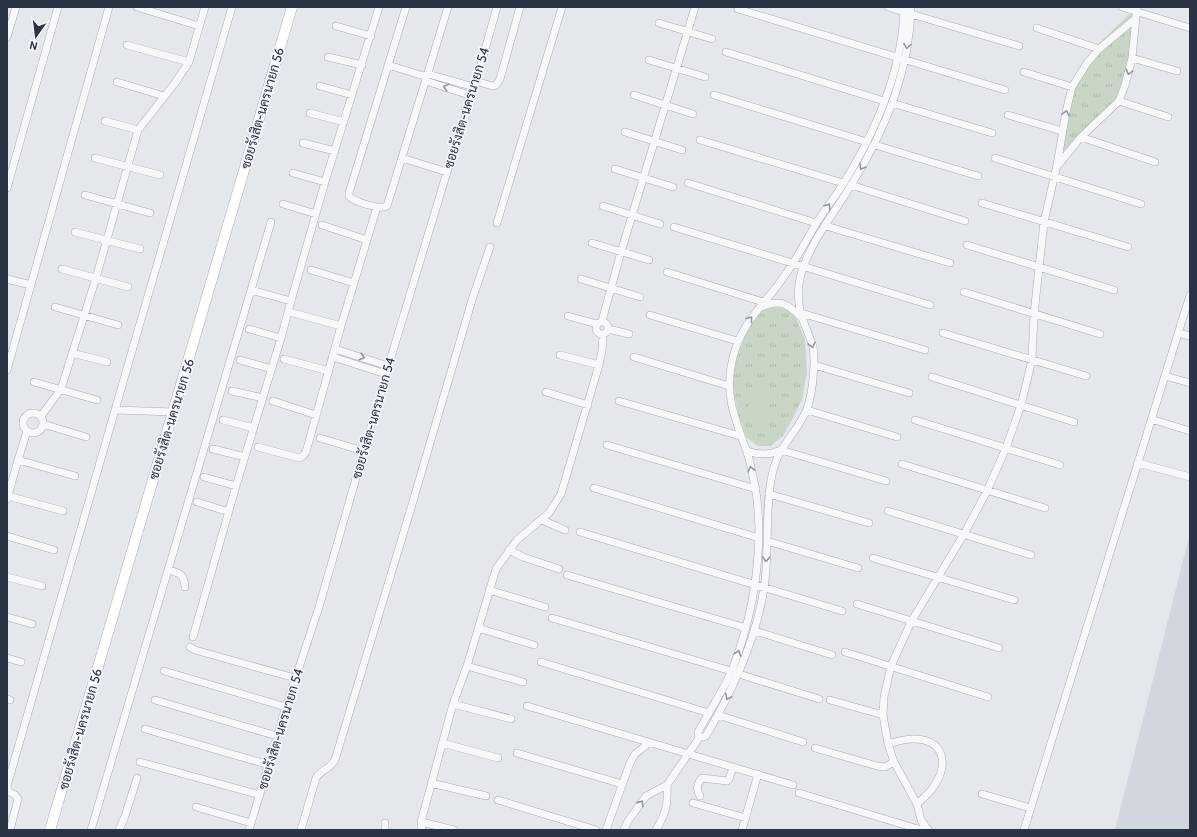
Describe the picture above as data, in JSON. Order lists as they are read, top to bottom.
{
  "streets": {
    "street": ["ซอยรังสิต-นครนายก 56", "ซอยรังสิต-นครนายก 54"]
  },
  "north": "bottom"
}
